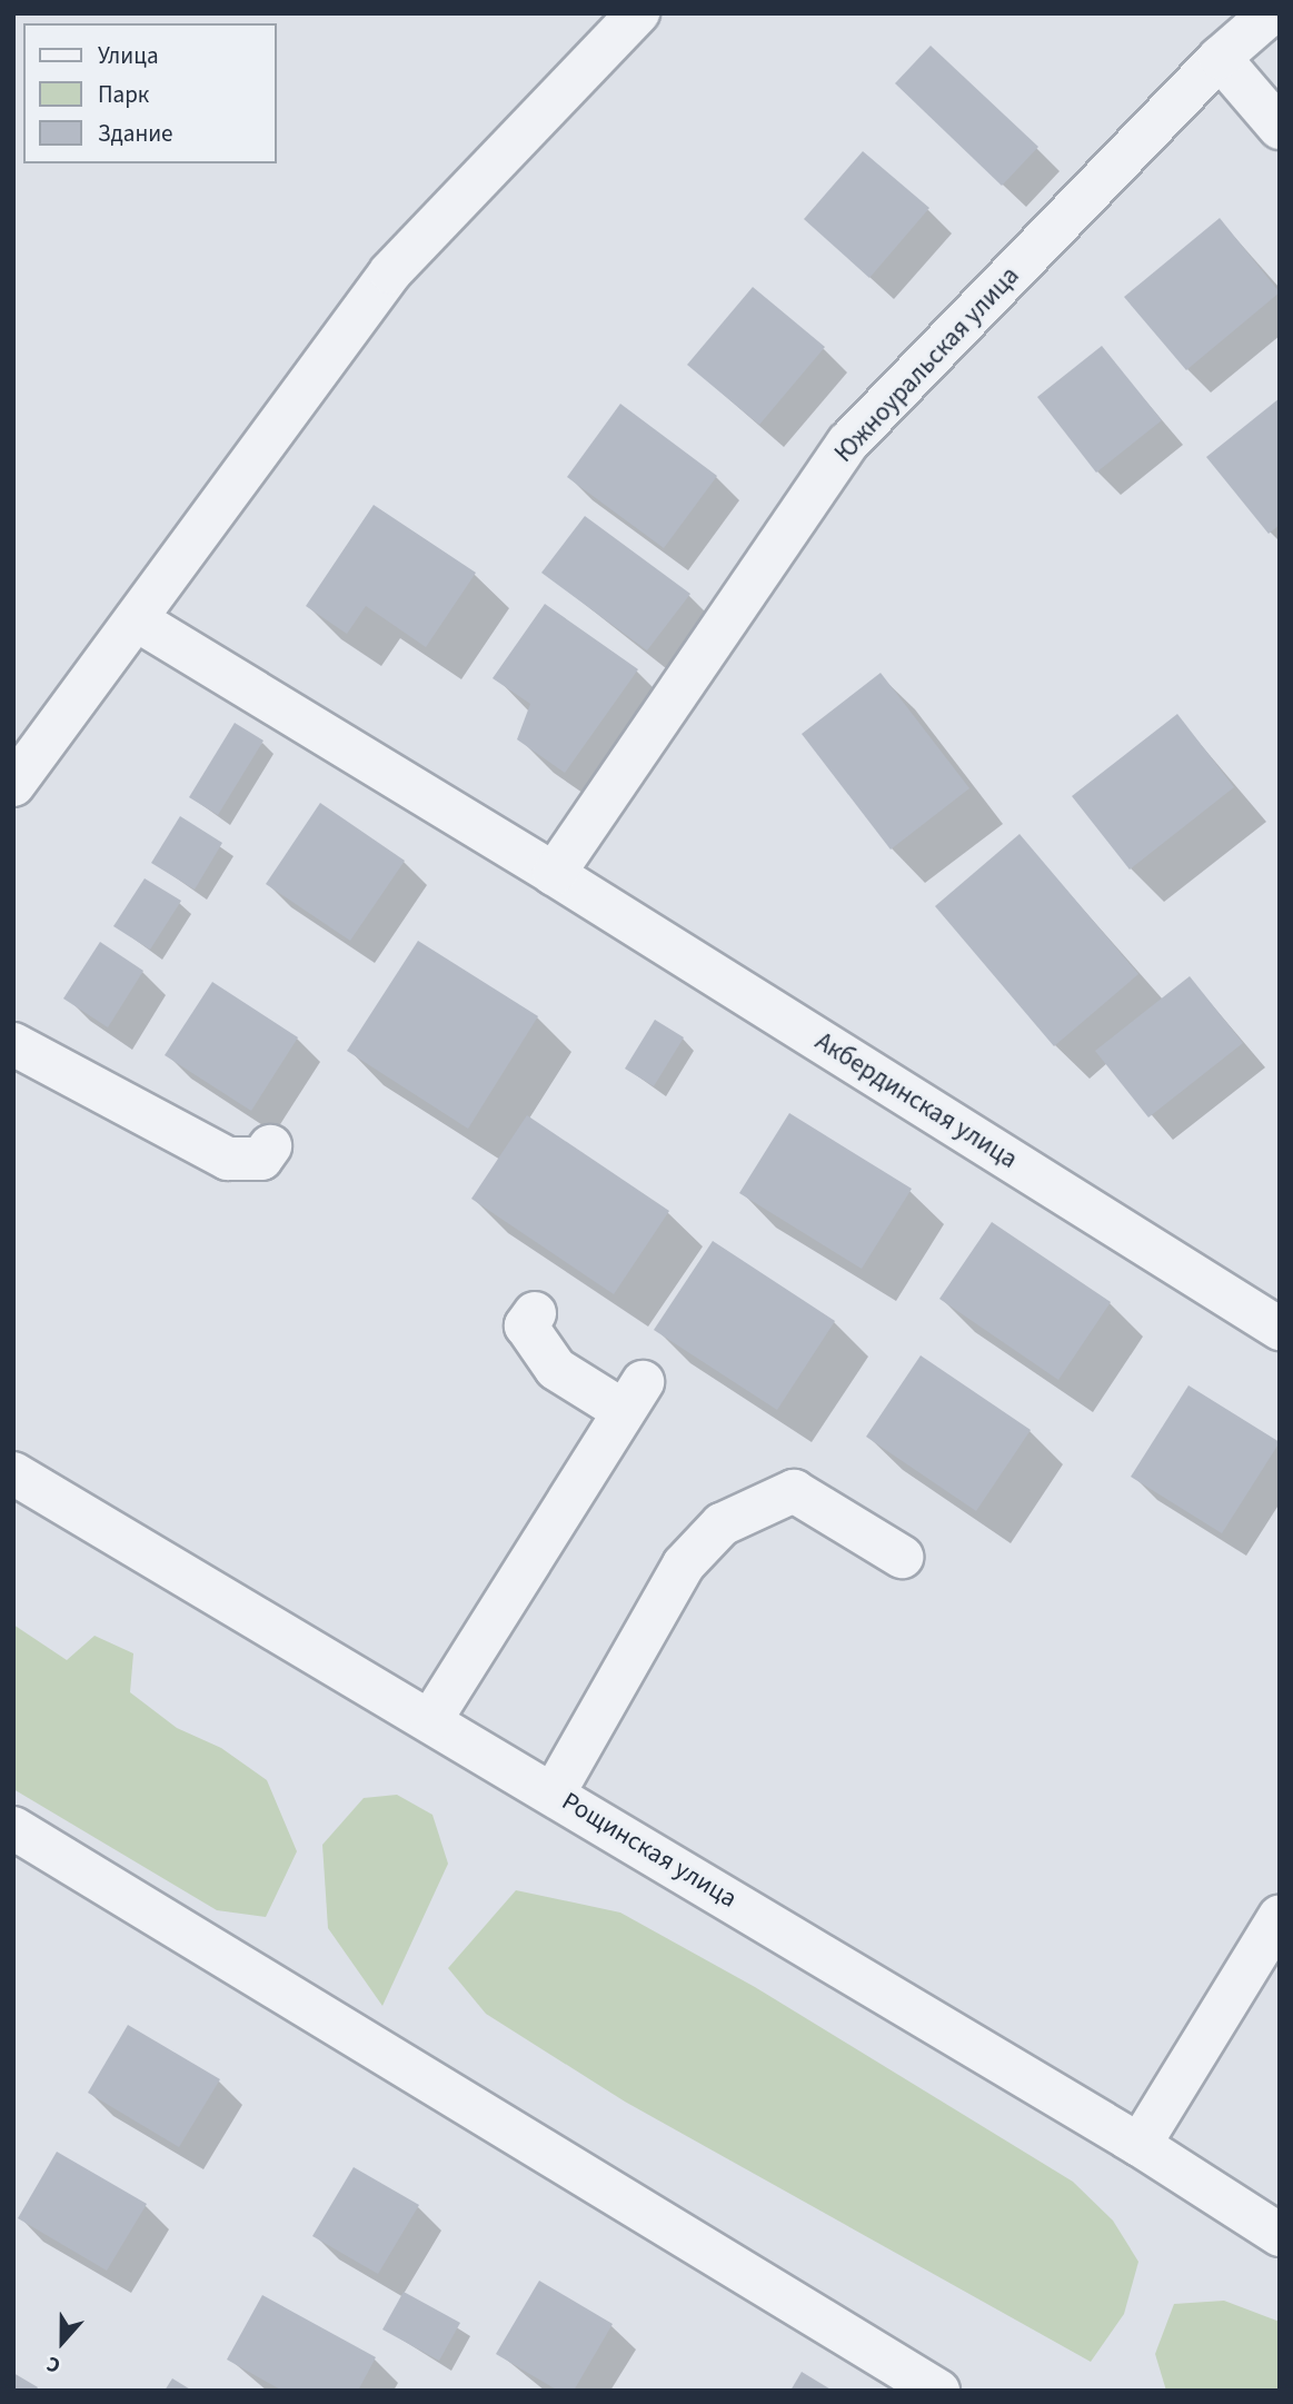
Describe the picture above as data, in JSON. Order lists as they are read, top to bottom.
{
  "streets": {
    "street": ["Южноуральская улица", "Акбердинская улица", "Рощинская улица"]
  },
  "crossings": [
    ["Южноуральская улица", "Акбердинская улица"]
  ],
  "legend": ["Улица", "Парк", "Здание"],
  "north": "bottom"
}
